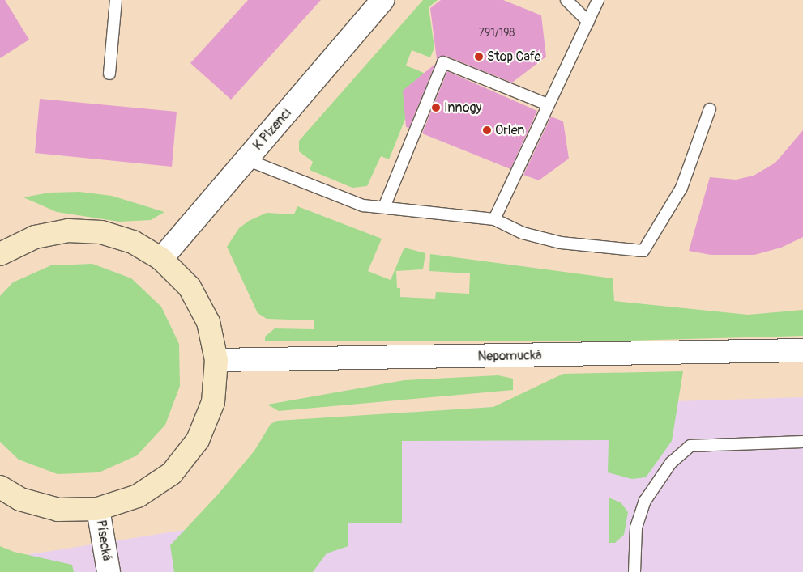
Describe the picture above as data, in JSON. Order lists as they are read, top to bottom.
{
  "streets": {
    "street": ["K Plzenci", "Nepomucká", "Písecká"]
  },
  "places": ["Stop Cafe", "Innogy", "Orlen"],
  "house_numbers": ["791/198"]
}
